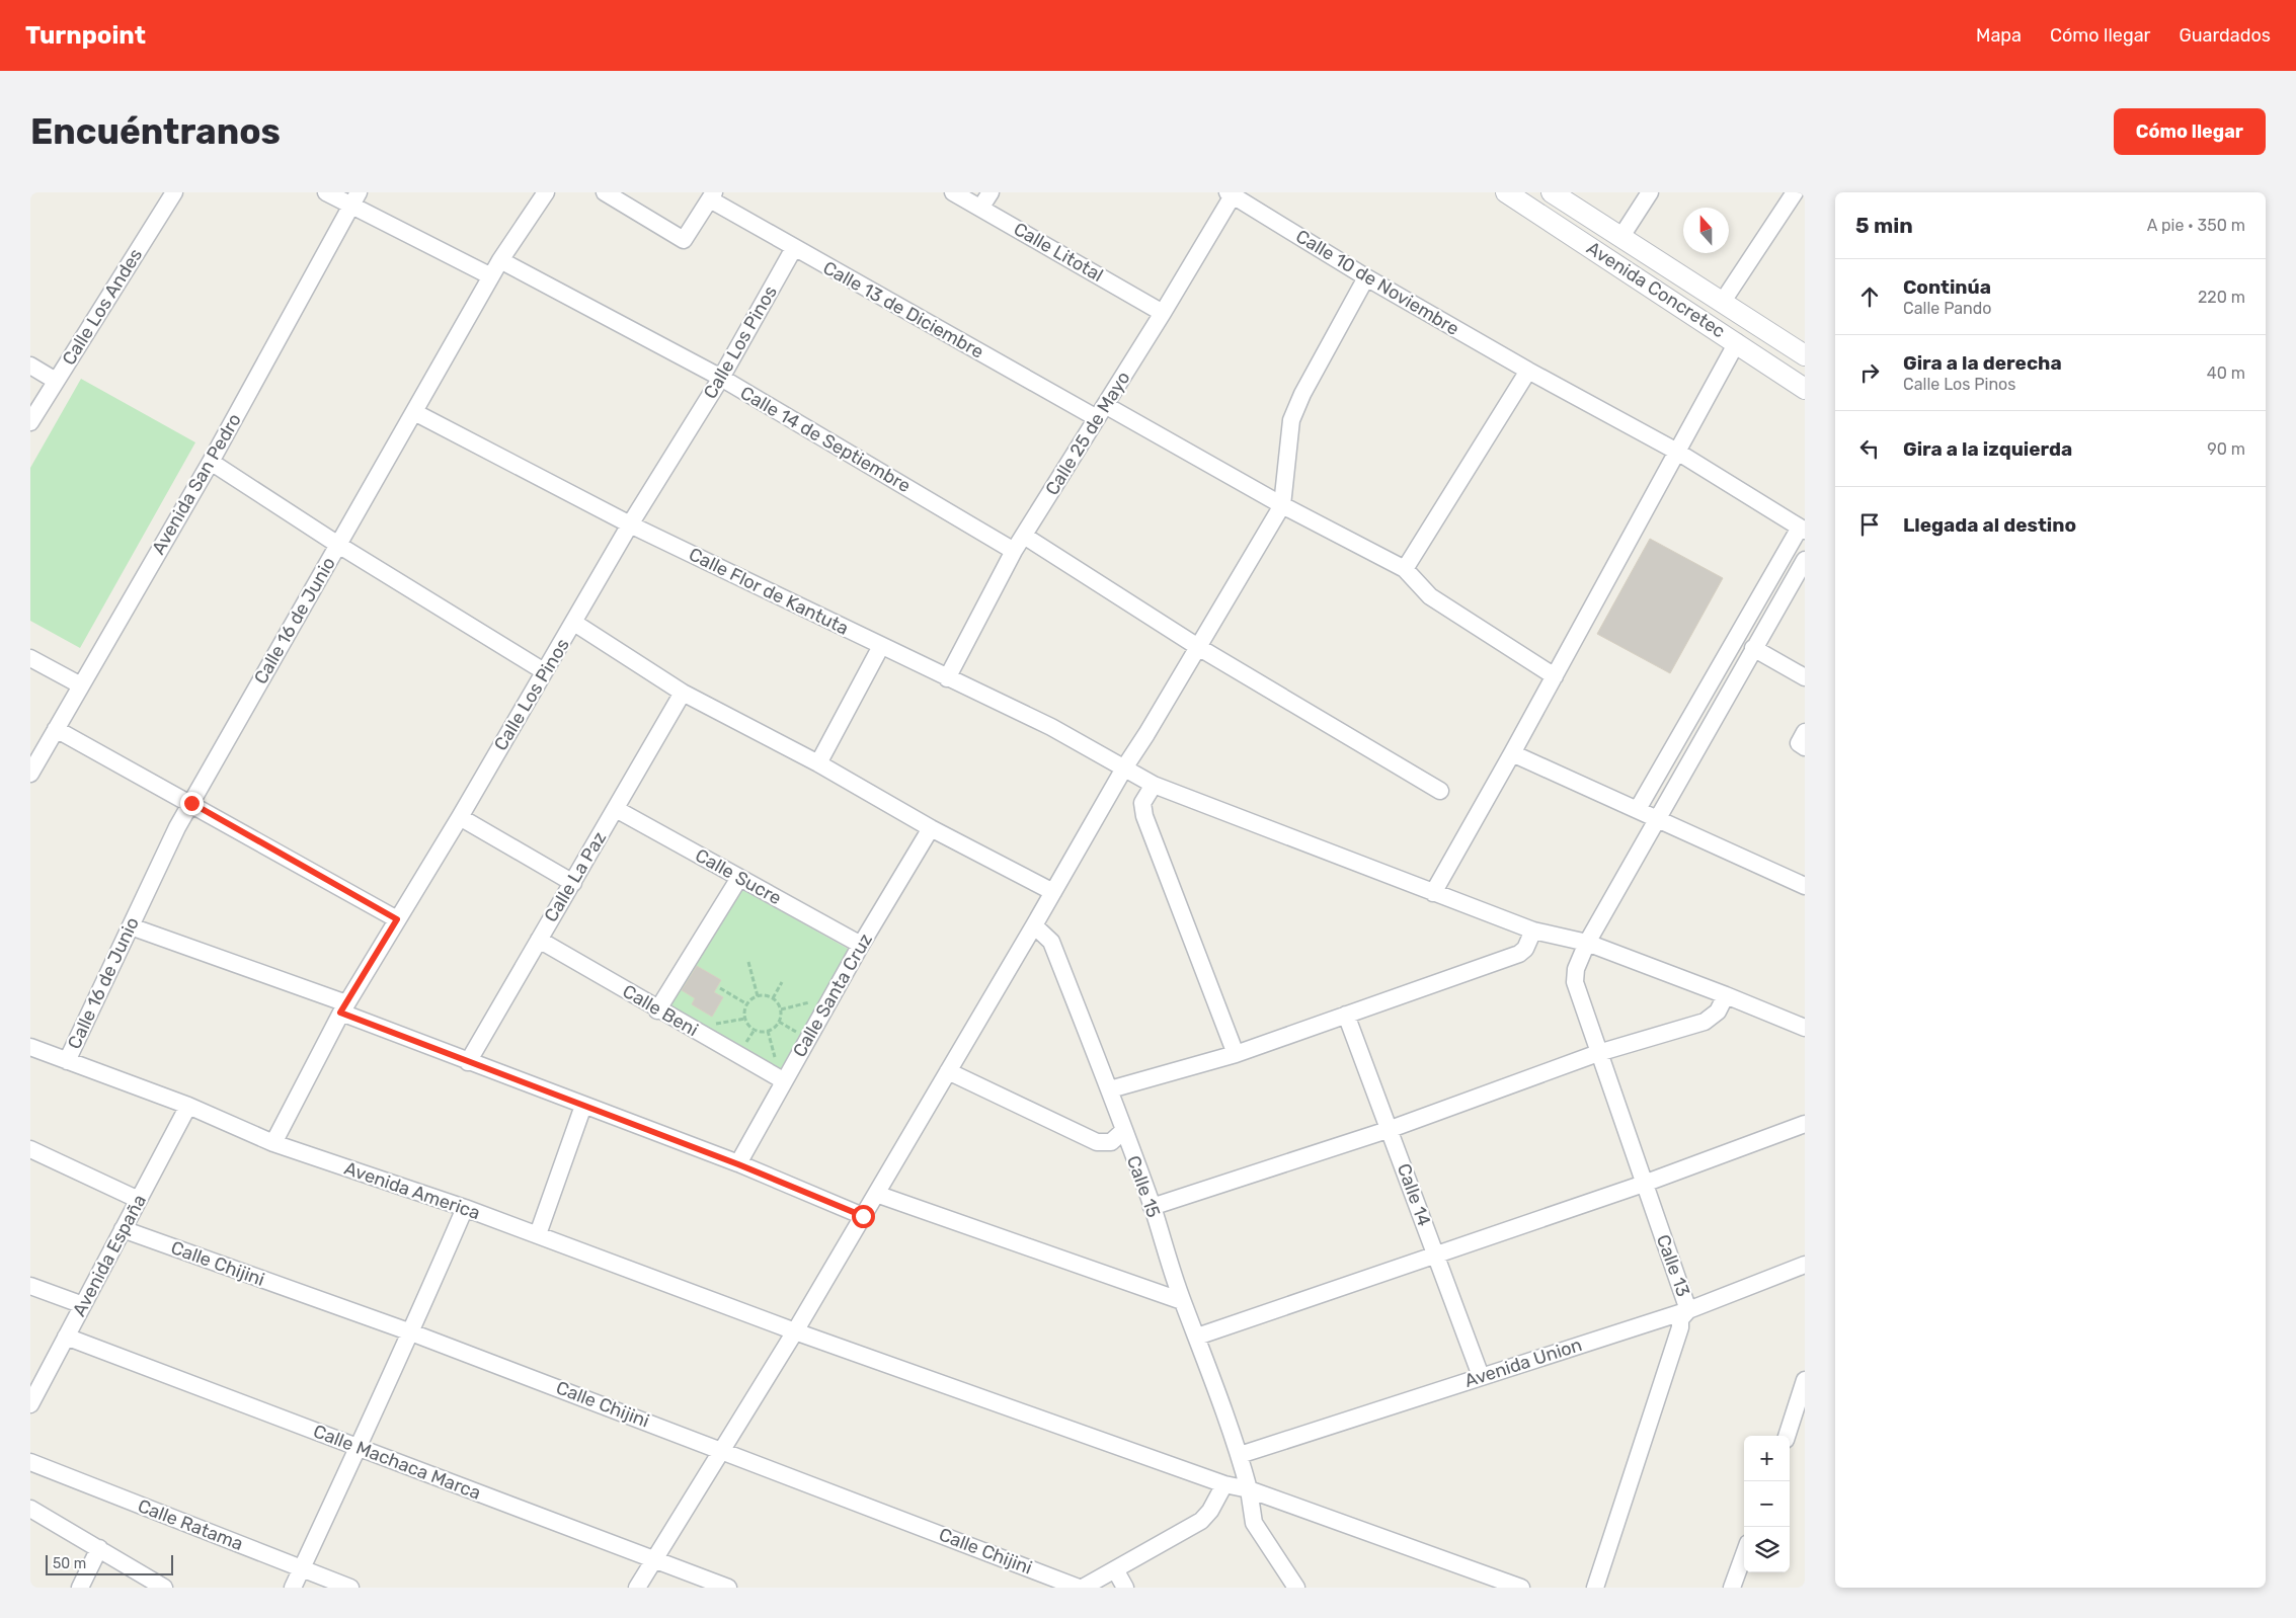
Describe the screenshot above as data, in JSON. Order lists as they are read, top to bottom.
{
  "streets": {
    "street": [
      "Calle Litotal",
      "Calle 10 de Noviembre",
      "Avenida Concretec",
      "Calle Los Andes",
      "Calle 13 de Diciembre",
      "Calle Los Pinos",
      "Calle 25 de Mayo",
      "Calle 14 de Septiembre",
      "Avenida San Pedro",
      "Calle Flor de Kantuta",
      "Calle 16 de Junio",
      "Calle La Paz",
      "Calle Sucre",
      "Calle Santa Cruz",
      "Calle Beni",
      "Calle 15",
      "Avenida America",
      "Calle 14",
      "Avenida España",
      "Calle Chijini",
      "Calle 13",
      "Avenida Union",
      "Calle Machaca Marca",
      "Calle Ratama"
    ]
  },
  "crossings": [
    ["Calle Litotal", "Calle 25 de Mayo"],
    ["Calle 10 de Noviembre", "Calle 25 de Mayo"],
    ["Calle 13 de Diciembre", "Calle Los Pinos"],
    ["Calle 13 de Diciembre", "Calle 25 de Mayo"],
    ["Calle Los Pinos", "Calle 14 de Septiembre"],
    ["Calle Los Pinos", "Calle Flor de Kantuta"],
    ["Calle Los Pinos", "Avenida America"],
    ["Calle 25 de Mayo", "Calle 14 de Septiembre"],
    ["Calle 25 de Mayo", "Calle Flor de Kantuta"],
    ["Calle 14 de Septiembre", "Calle 16 de Junio"],
    ["Calle Flor de Kantuta", "Calle 16 de Junio"],
    ["Calle Flor de Kantuta", "Calle 13"],
    ["Calle 16 de Junio", "Avenida America"],
    ["Calle La Paz", "Calle Sucre"],
    ["Calle La Paz", "Calle Beni"],
    ["Calle Sucre", "Calle Santa Cruz"],
    ["Calle Santa Cruz", "Calle Beni"],
    ["Calle 15", "Avenida America"],
    ["Calle 15", "Avenida Union"],
    ["Avenida America", "Avenida España"],
    ["Calle 14", "Avenida Union"],
    ["Avenida España", "Calle Chijini"],
    ["Avenida España", "Calle Machaca Marca"],
    ["Calle 13", "Avenida Union"]
  ],
  "scale_bar": "50 m",
  "north": "top",
  "page": {
    "header": "Turnpoint",
    "nav": ["Mapa", "Cómo llegar", "Guardados"],
    "buttons": "Cómo llegar",
    "title": "Encuéntranos",
    "heading": ["5 min", "A pie · 350 m"],
    "list": [
      ["Continúa", "Calle Pando", "220 m"],
      ["Gira a la derecha", "Calle Los Pinos", "40 m"],
      ["Gira a la izquierda", "90 m"],
      "Llegada al destino"
    ],
    "map_buttons": ["+", "−"],
    "scale": "50 m"
  }
}
